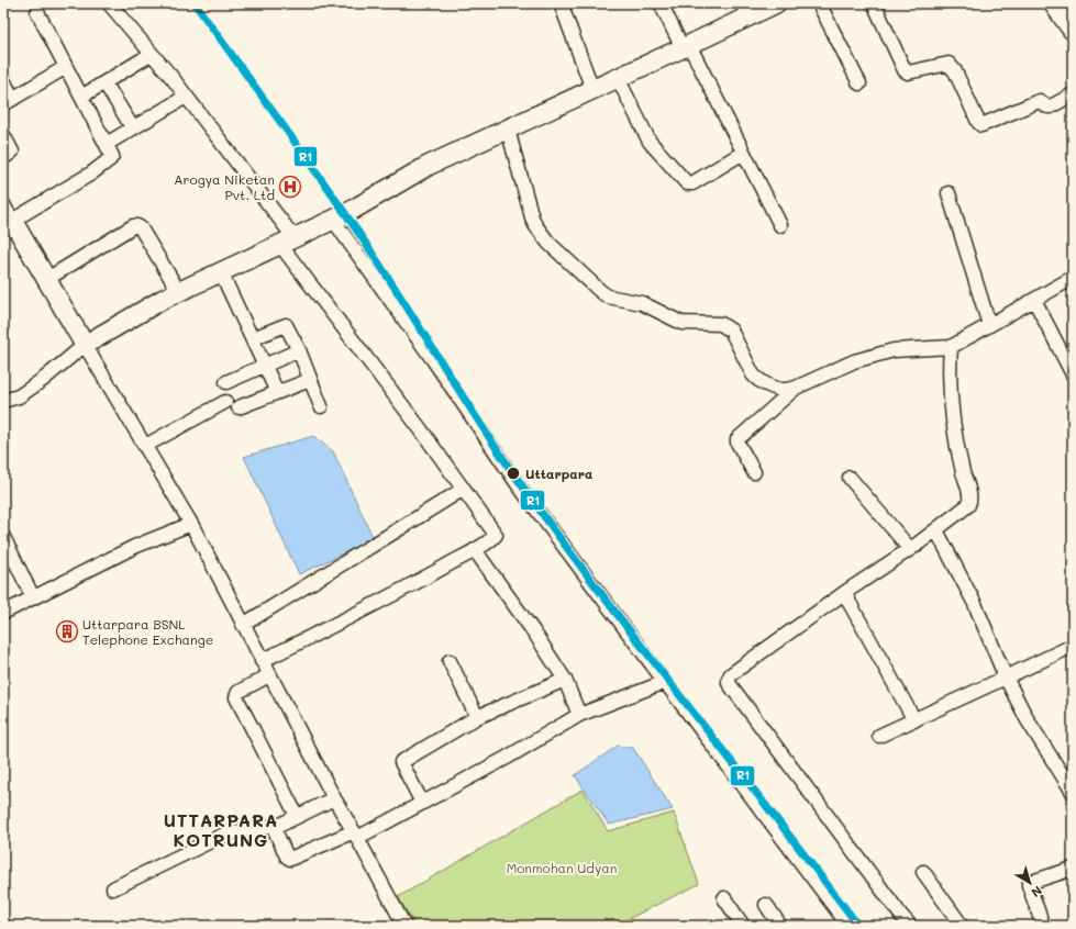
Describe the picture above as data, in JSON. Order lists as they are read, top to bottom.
{
  "districts": ["UTTARPARA KOTRUNG"],
  "parks": ["Monmohan Udyan"],
  "places": {
    "hospital": ["Arogya Niketan Pvt. Ltd"],
    "other": ["Uttarpara"],
    "building": ["Uttarpara BSNL Telephone Exchange"]
  },
  "lines": ["transit line R1"],
  "north": "bottom right"
}
